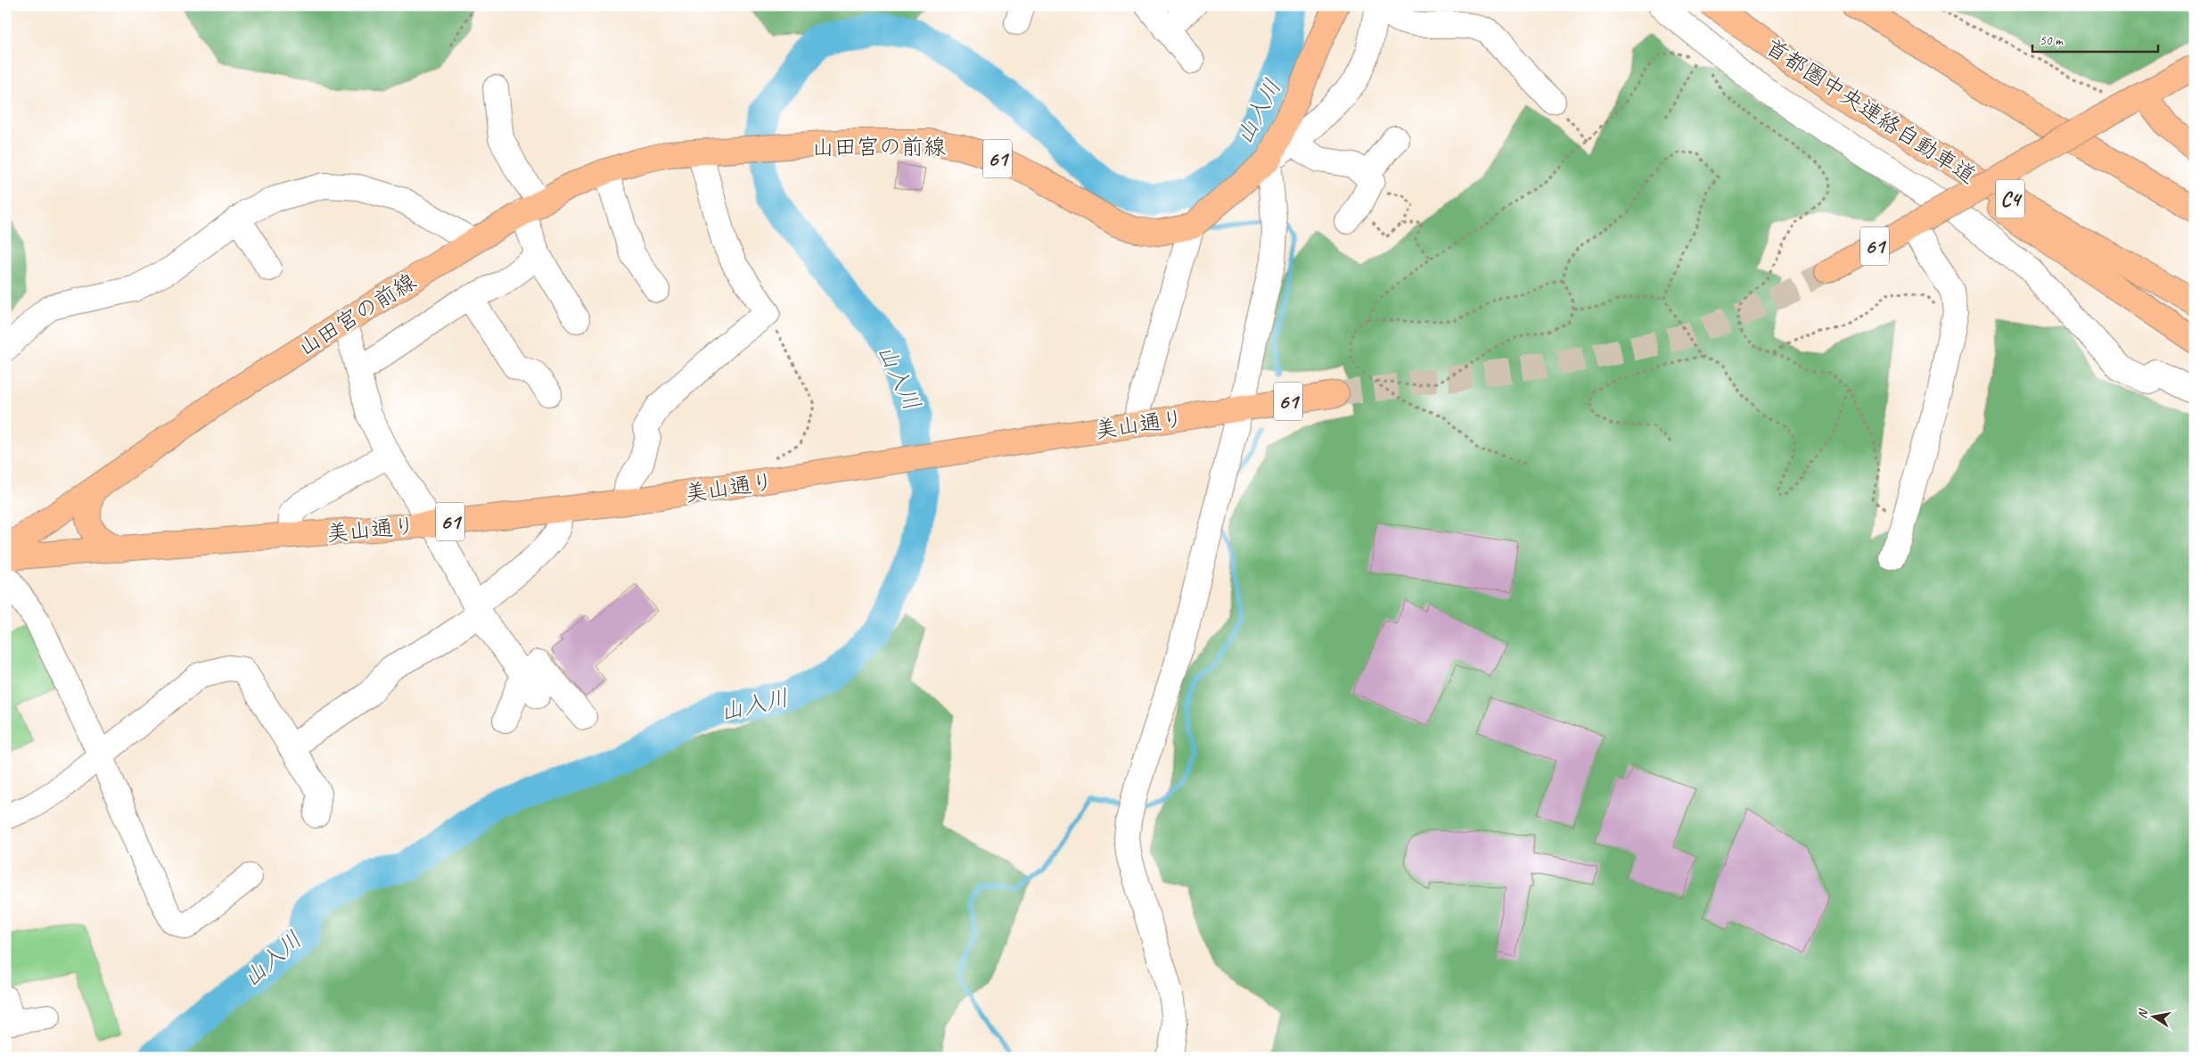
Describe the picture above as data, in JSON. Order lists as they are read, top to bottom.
{
  "streets": {
    "main road": [
      "首都圏中央連絡自動車道",
      "山田宮の前線",
      "61",
      "C4",
      "美山通り"
    ]
  },
  "water": ["山入川"],
  "scale_bar": "50 m",
  "north": "left"
}
